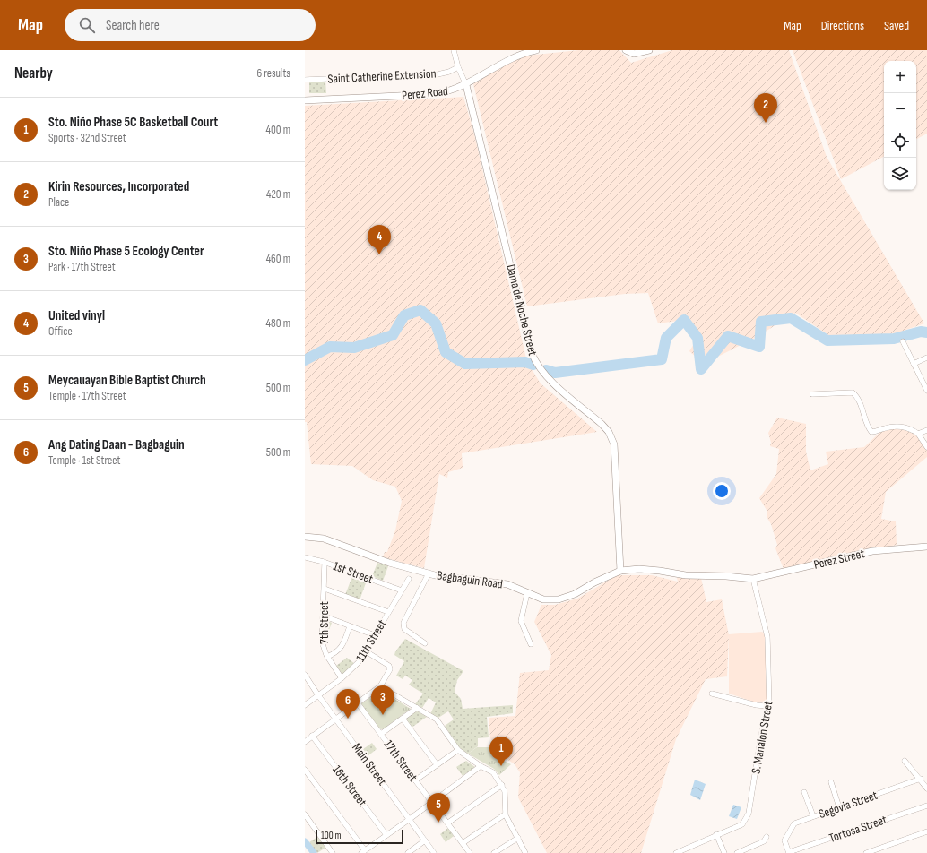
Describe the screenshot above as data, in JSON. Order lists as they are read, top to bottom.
{
  "streets": {
    "street": [
      "Saint Catherine Extension",
      "Perez Road",
      "Dama de Noche Street",
      "Perez Street",
      "1st Street",
      "Bagbaguin Road",
      "7th Street",
      "11th Street",
      "S. Manalon Street",
      "17th Street",
      "Main Street",
      "16th Street",
      "Segovia Street",
      "Tortosa Street"
    ]
  },
  "crossings": [
    ["Perez Road", "Dama de Noche Street"],
    ["Dama de Noche Street", "Bagbaguin Road"],
    ["Perez Street", "Bagbaguin Road"],
    ["Perez Street", "S. Manalon Street"],
    ["1st Street", "7th Street"],
    ["1st Street", "11th Street"],
    ["Bagbaguin Road", "S. Manalon Street"],
    ["7th Street", "11th Street"],
    ["11th Street", "Main Street"],
    ["Segovia Street", "Tortosa Street"]
  ],
  "scale_bar": "100 m",
  "page": {
    "header": "Map",
    "search": "Search here",
    "nav": ["Map", "Directions", "Saved"],
    "heading": ["Nearby", "6 results"],
    "map_buttons": ["+", "−"],
    "pins": [
      "2",
      "4",
      "3",
      "6",
      "1",
      "5"
    ],
    "list": [
      {
        "mark": "1",
        "name": "Sto. Niño Phase 5C Basketball Court",
        "note": "Sports · 32nd Street",
        "value": "400 m"
      },
      {
        "mark": "2",
        "name": "Kirin Resources, Incorporated",
        "note": "Place",
        "value": "420 m"
      },
      {
        "mark": "3",
        "name": "Sto. Niño Phase 5 Ecology Center",
        "note": "Park · 17th Street",
        "value": "460 m"
      },
      {
        "mark": "4",
        "name": "United vinyl",
        "note": "Office",
        "value": "480 m"
      },
      {
        "mark": "5",
        "name": "Meycauayan Bible Baptist Church",
        "note": "Temple · 17th Street",
        "value": "500 m"
      },
      {
        "mark": "6",
        "name": "Ang Dating Daan - Bagbaguin",
        "note": "Temple · 1st Street",
        "value": "500 m"
      }
    ],
    "scale": "100 m"
  }
}
